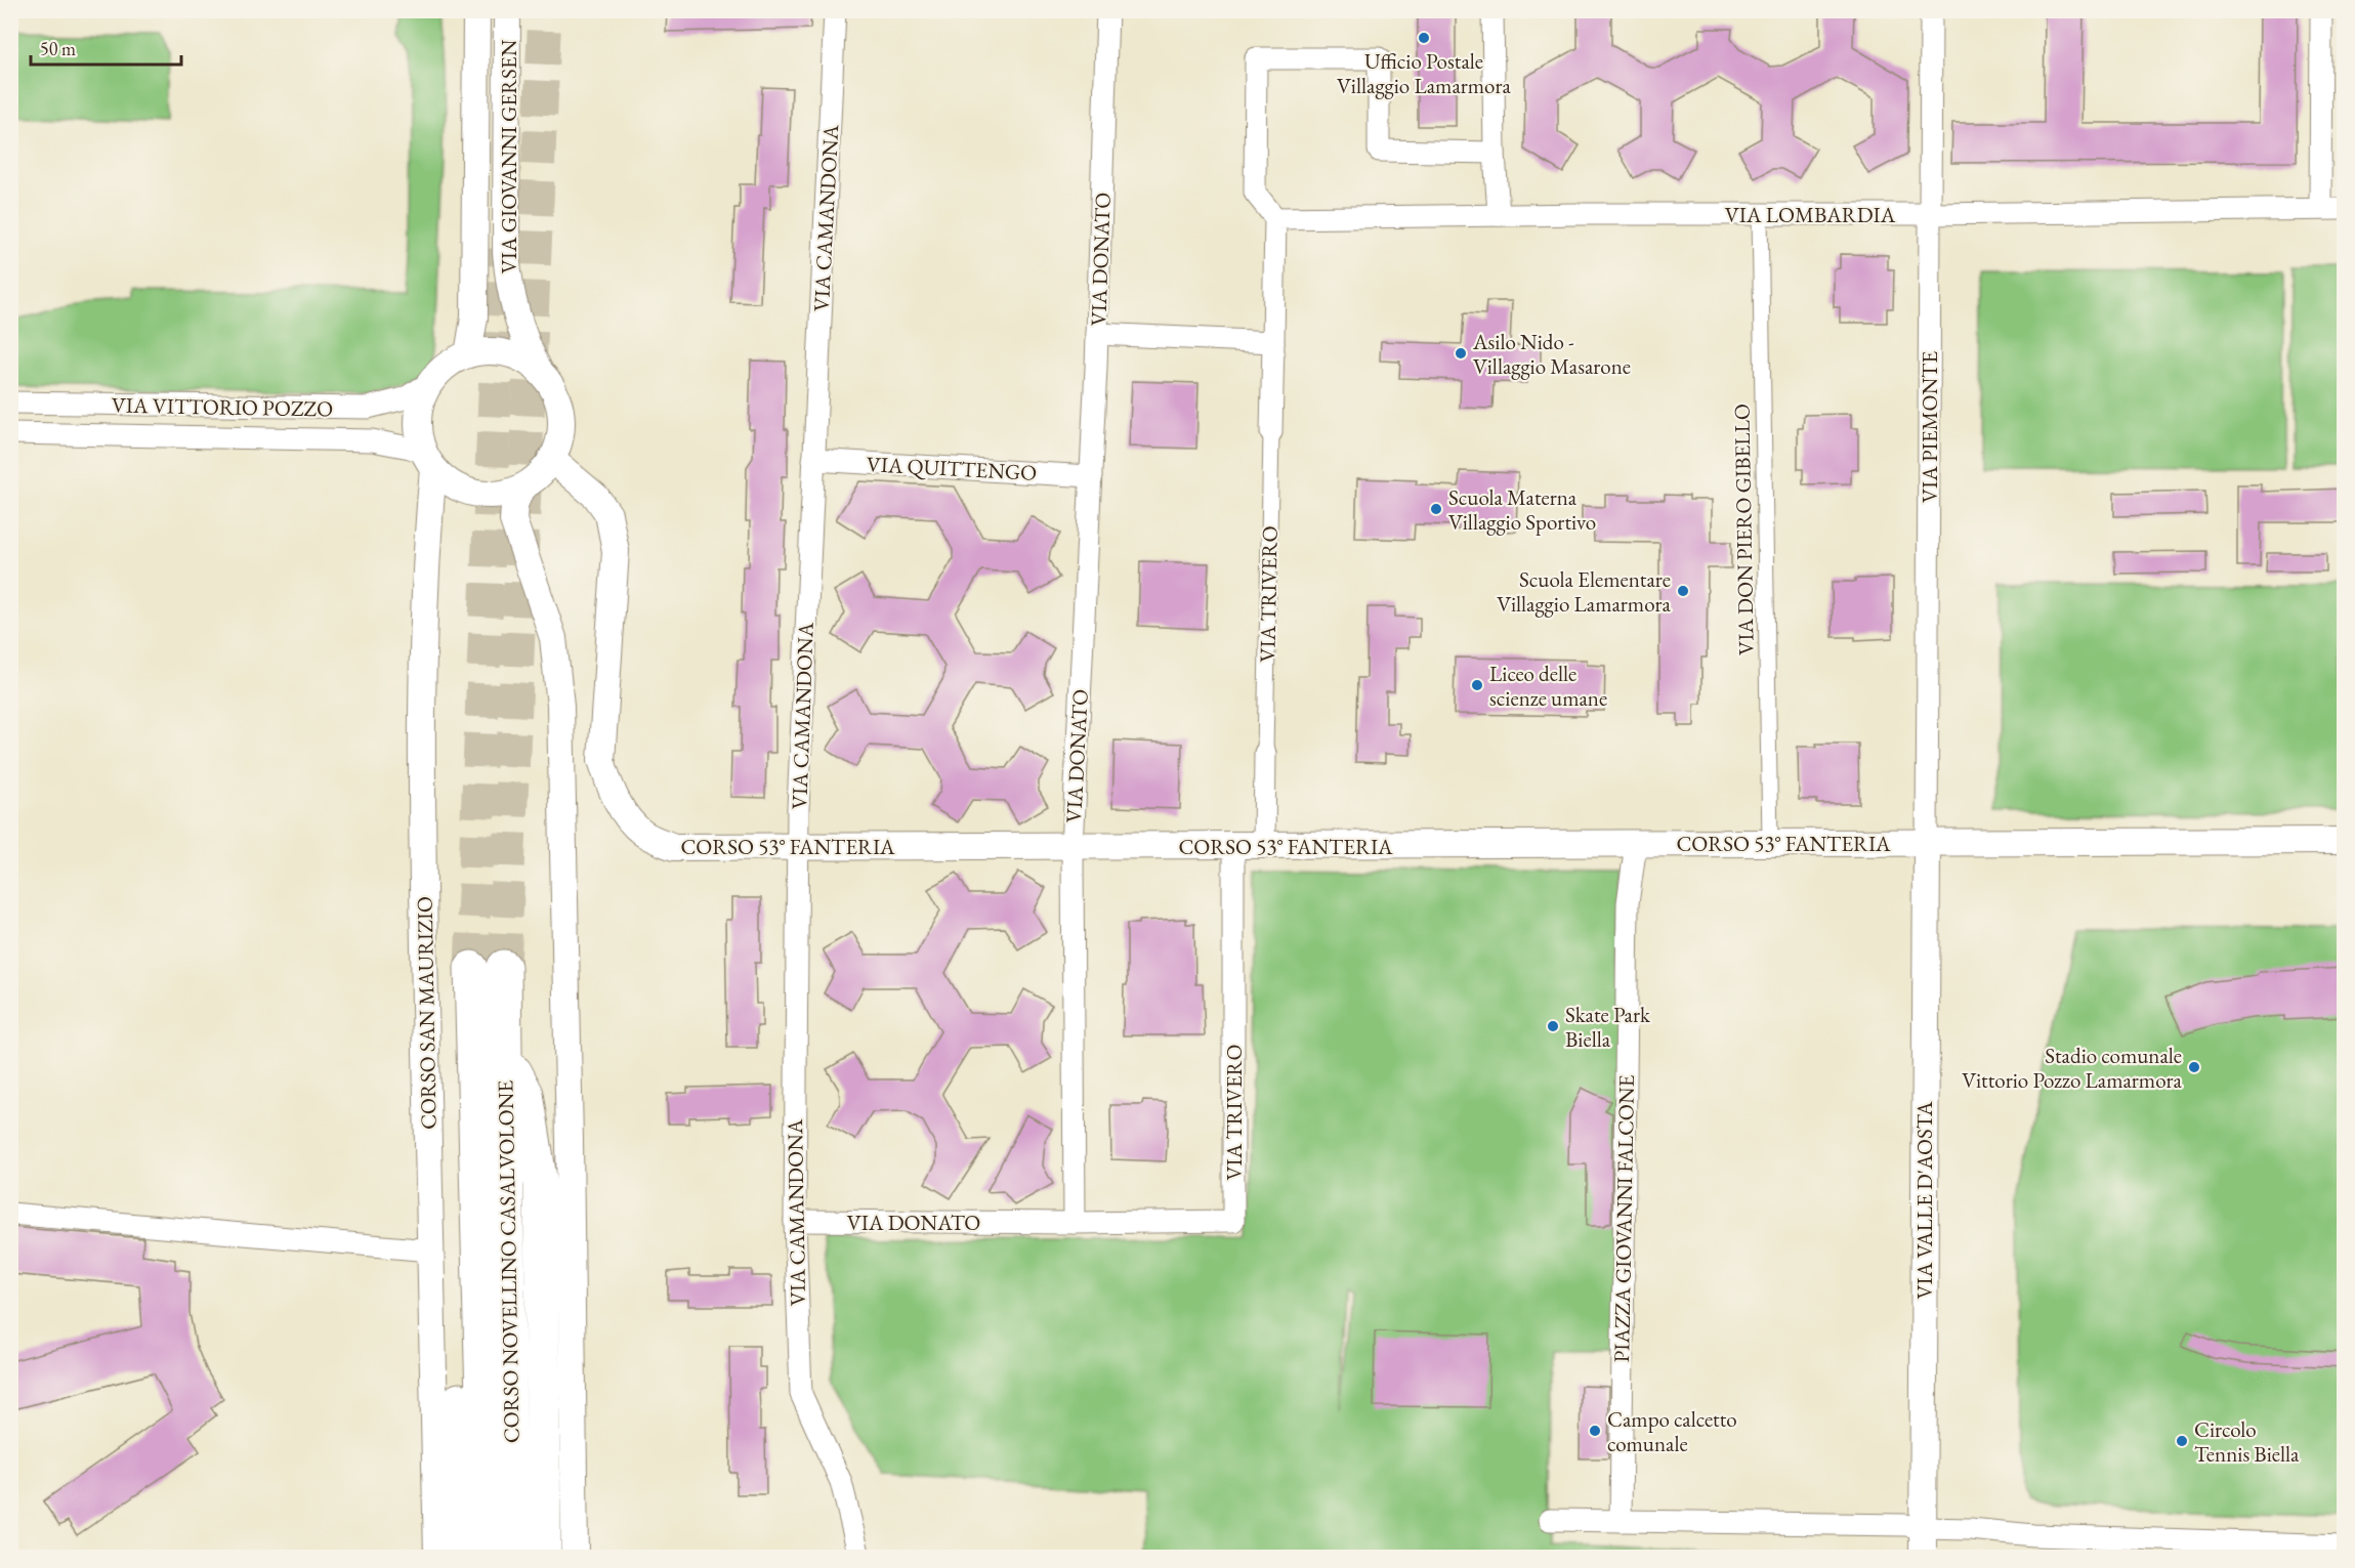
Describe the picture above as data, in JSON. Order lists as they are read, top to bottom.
{
  "streets": {
    "highway": ["CORSO NOVELLINO CASALVOLONE"],
    "street": [
      "VIA GIOVANNI GERSEN",
      "VIA LOMBARDIA",
      "VIA CAMANDONA",
      "VIA DONATO",
      "VIA VITTORIO POZZO",
      "VIA PIEMONTE",
      "VIA QUITTENGO",
      "VIA DON PIERO GIBELLO",
      "VIA TRIVERO",
      "CORSO 53° FANTERIA",
      "CORSO SAN MAURIZIO",
      "VIA VALLE D'AOSTA",
      "PIAZZA GIOVANNI FALCONE"
    ]
  },
  "crossings": [
    ["VIA GIOVANNI GERSEN", "VIA VITTORIO POZZO"],
    ["VIA GIOVANNI GERSEN", "CORSO 53° FANTERIA"],
    ["VIA GIOVANNI GERSEN", "CORSO SAN MAURIZIO"],
    ["VIA LOMBARDIA", "VIA PIEMONTE"],
    ["VIA LOMBARDIA", "VIA DON PIERO GIBELLO"],
    ["VIA CAMANDONA", "VIA DONATO"],
    ["VIA CAMANDONA", "VIA QUITTENGO"],
    ["VIA CAMANDONA", "CORSO 53° FANTERIA"],
    ["VIA DONATO", "VIA QUITTENGO"],
    ["VIA DONATO", "VIA TRIVERO"],
    ["VIA DONATO", "CORSO 53° FANTERIA"],
    ["VIA VITTORIO POZZO", "CORSO 53° FANTERIA"],
    ["VIA VITTORIO POZZO", "CORSO SAN MAURIZIO"],
    ["VIA PIEMONTE", "CORSO 53° FANTERIA"],
    ["VIA PIEMONTE", "VIA VALLE D'AOSTA"],
    ["VIA DON PIERO GIBELLO", "CORSO 53° FANTERIA"],
    ["VIA TRIVERO", "CORSO 53° FANTERIA"],
    ["CORSO 53° FANTERIA", "CORSO SAN MAURIZIO"],
    ["CORSO 53° FANTERIA", "VIA VALLE D'AOSTA"],
    ["CORSO 53° FANTERIA", "PIAZZA GIOVANNI FALCONE"]
  ],
  "places": [
    "Ufficio Postale Villaggio Lamarmora",
    "Asilo Nido - Villaggio Masarone",
    "Scuola Materna Villaggio Sportivo",
    "Scuola Elementare Villaggio Lamarmora",
    "Liceo delle scienze umane",
    "Skate Park Biella",
    "Stadio comunale Vittorio Pozzo Lamarmora",
    "Campo calcetto comunale",
    "Circolo Tennis Biella"
  ],
  "scale_bar": "50 m"
}
